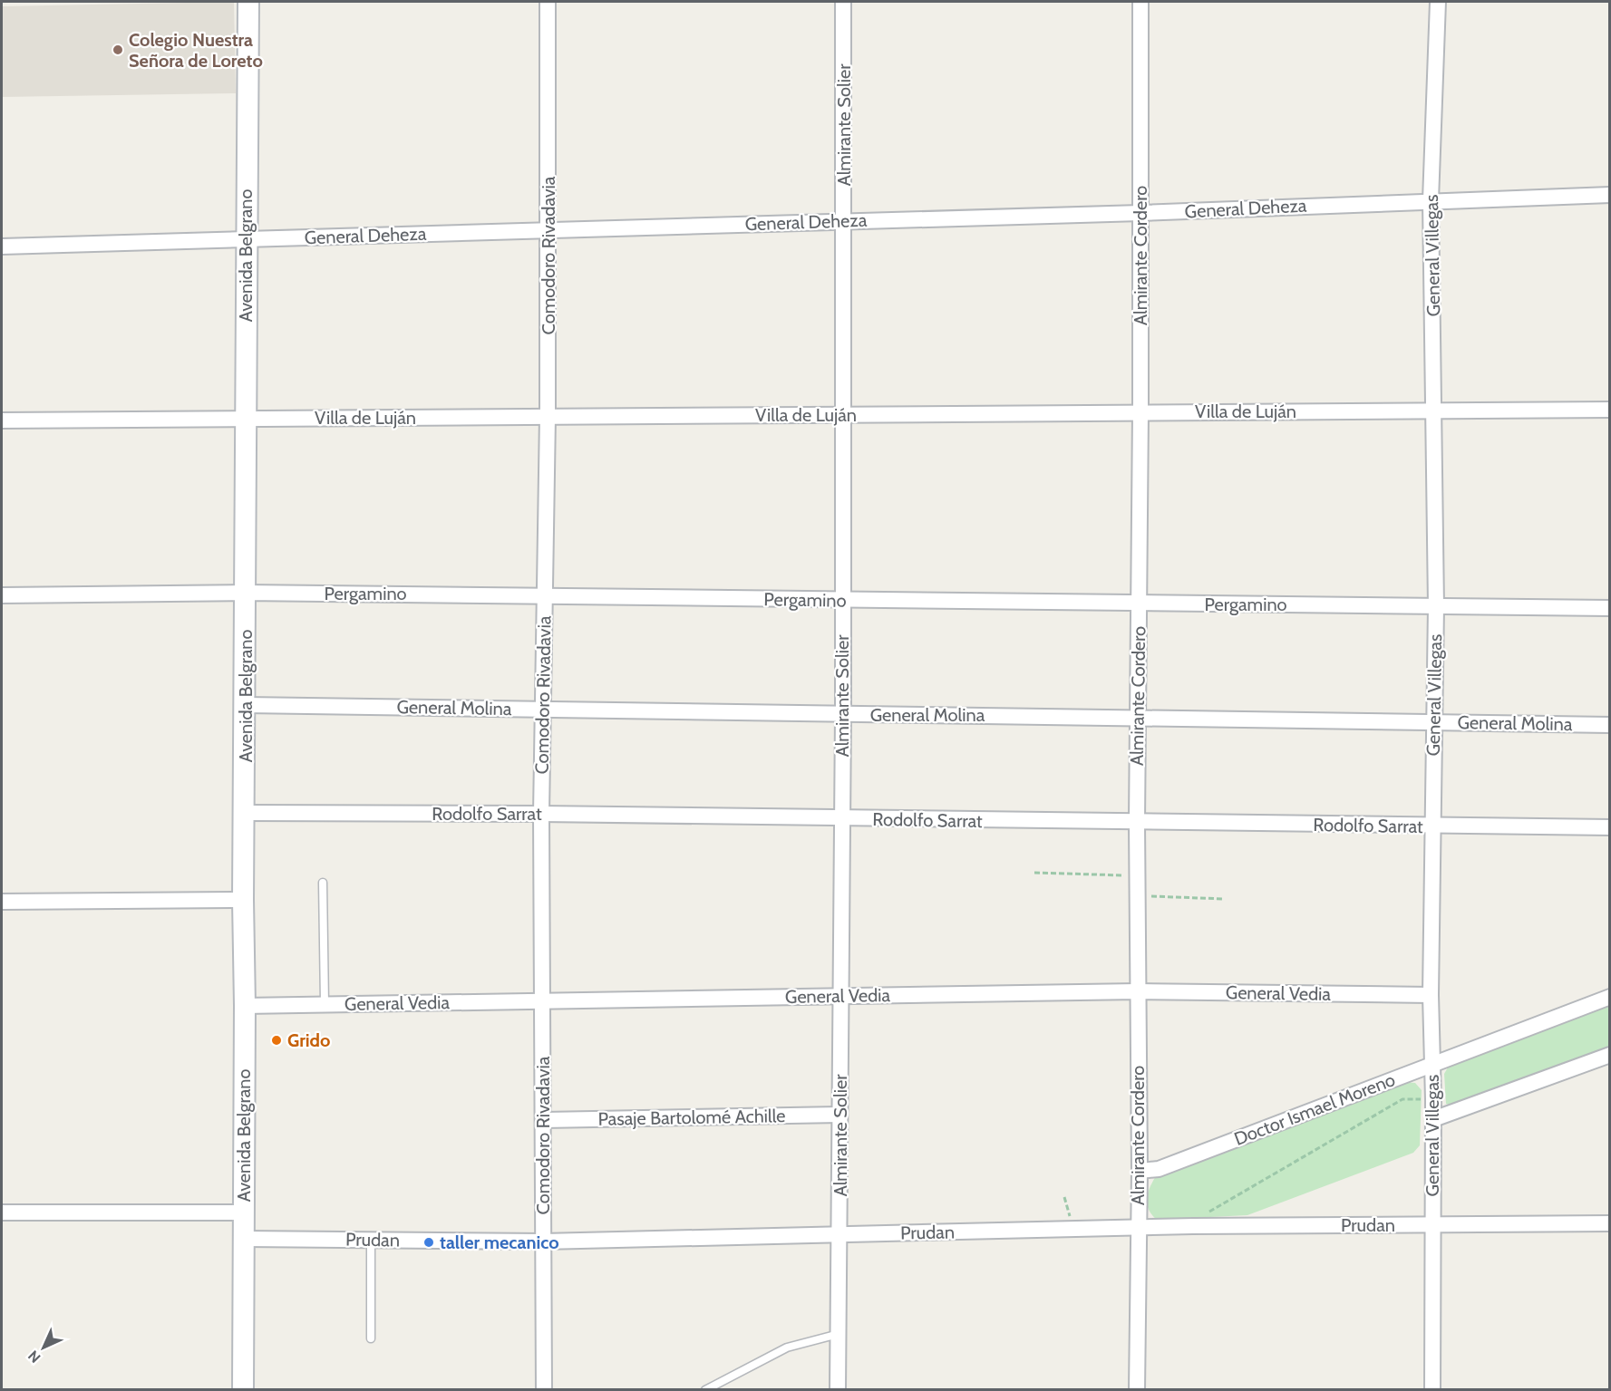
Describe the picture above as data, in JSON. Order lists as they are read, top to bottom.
{
  "streets": {
    "street": [
      "Almirante Solier",
      "General Deheza",
      "Avenida Belgrano",
      "Comodoro Rivadavia",
      "Almirante Cordero",
      "General Villegas",
      "Villa de Luján",
      "Pergamino",
      "General Molina",
      "Rodolfo Sarrat",
      "General Vedia",
      "Doctor Ismael Moreno",
      "Pasaje Bartolomé Achille",
      "Prudan"
    ]
  },
  "crossings": [
    ["Almirante Solier", "General Deheza"],
    ["Almirante Solier", "Villa de Luján"],
    ["Almirante Solier", "Pergamino"],
    ["Almirante Solier", "General Molina"],
    ["Almirante Solier", "Rodolfo Sarrat"],
    ["Almirante Solier", "General Vedia"],
    ["Almirante Solier", "Pasaje Bartolomé Achille"],
    ["Almirante Solier", "Prudan"],
    ["General Deheza", "Avenida Belgrano"],
    ["General Deheza", "Comodoro Rivadavia"],
    ["General Deheza", "Almirante Cordero"],
    ["General Deheza", "General Villegas"],
    ["Avenida Belgrano", "Villa de Luján"],
    ["Avenida Belgrano", "Pergamino"],
    ["Avenida Belgrano", "General Molina"],
    ["Avenida Belgrano", "Rodolfo Sarrat"],
    ["Avenida Belgrano", "General Vedia"],
    ["Avenida Belgrano", "Prudan"],
    ["Comodoro Rivadavia", "Villa de Luján"],
    ["Comodoro Rivadavia", "Pergamino"],
    ["Comodoro Rivadavia", "General Molina"],
    ["Comodoro Rivadavia", "Rodolfo Sarrat"],
    ["Comodoro Rivadavia", "General Vedia"],
    ["Comodoro Rivadavia", "Pasaje Bartolomé Achille"],
    ["Comodoro Rivadavia", "Prudan"],
    ["Almirante Cordero", "Villa de Luján"],
    ["Almirante Cordero", "Pergamino"],
    ["Almirante Cordero", "General Molina"],
    ["Almirante Cordero", "Rodolfo Sarrat"],
    ["Almirante Cordero", "General Vedia"],
    ["Almirante Cordero", "Doctor Ismael Moreno"],
    ["Almirante Cordero", "Prudan"],
    ["General Villegas", "Villa de Luján"],
    ["General Villegas", "Pergamino"],
    ["General Villegas", "General Molina"],
    ["General Villegas", "Rodolfo Sarrat"],
    ["General Villegas", "General Vedia"],
    ["General Villegas", "Doctor Ismael Moreno"],
    ["General Villegas", "Prudan"]
  ],
  "places": ["Colegio Nuestra Señora de Loreto", "Grido", "taller mecanico"],
  "north": "bottom left"
}
